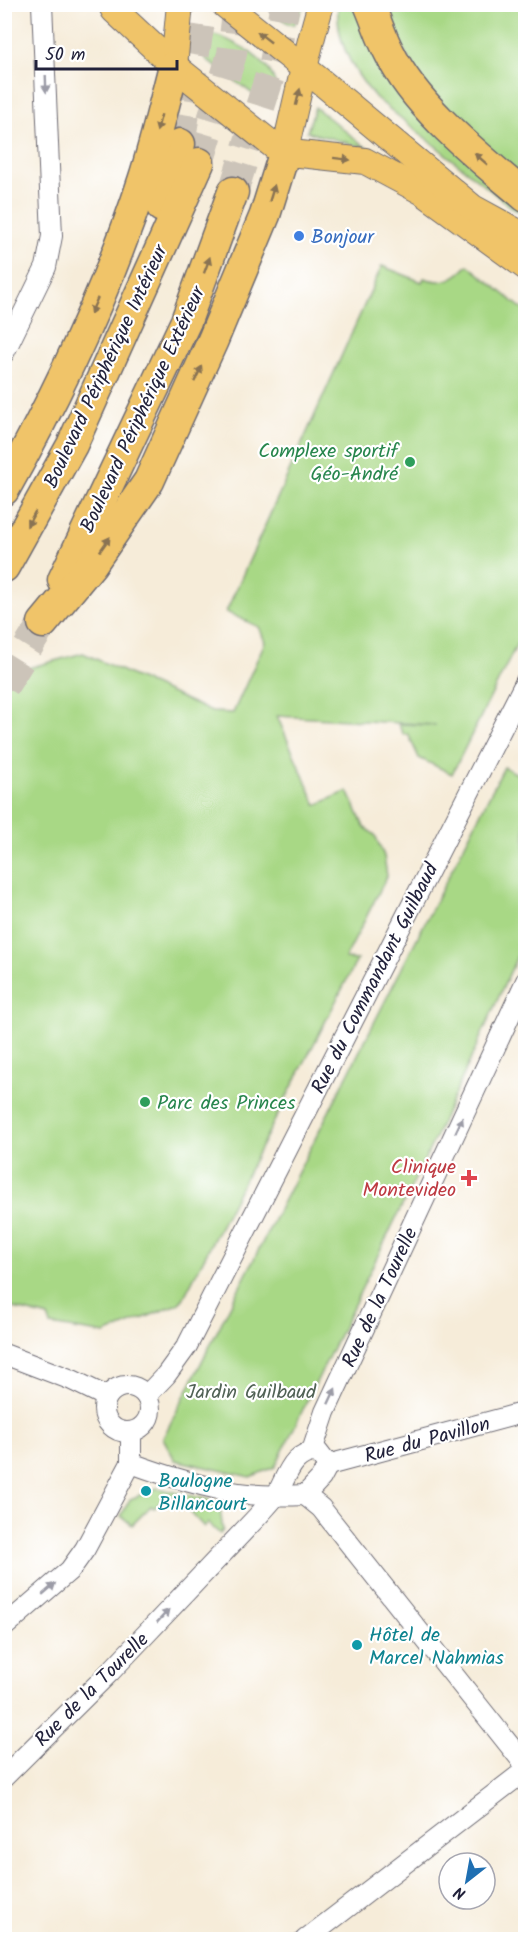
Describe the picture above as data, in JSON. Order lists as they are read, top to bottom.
{
  "streets": {
    "highway": ["Boulevard Périphérique Intérieur", "Boulevard Périphérique Extérieur"],
    "street": ["Rue du Commandant Guilbaud", "Rue de la Tourelle", "Rue du Pavillon"]
  },
  "one_way": ["Rue de la Tourelle"],
  "parks": ["Jardin Guilbaud"],
  "places": {
    "other": [
      "Bonjour",
      "Complexe sportif Géo-André",
      "Parc des Princes",
      "Boulogne Billancourt",
      "Hôtel de Marcel Nahmias"
    ],
    "health": ["Clinique Montevideo"]
  },
  "scale_bar": "50 m",
  "north": "bottom left"
}
